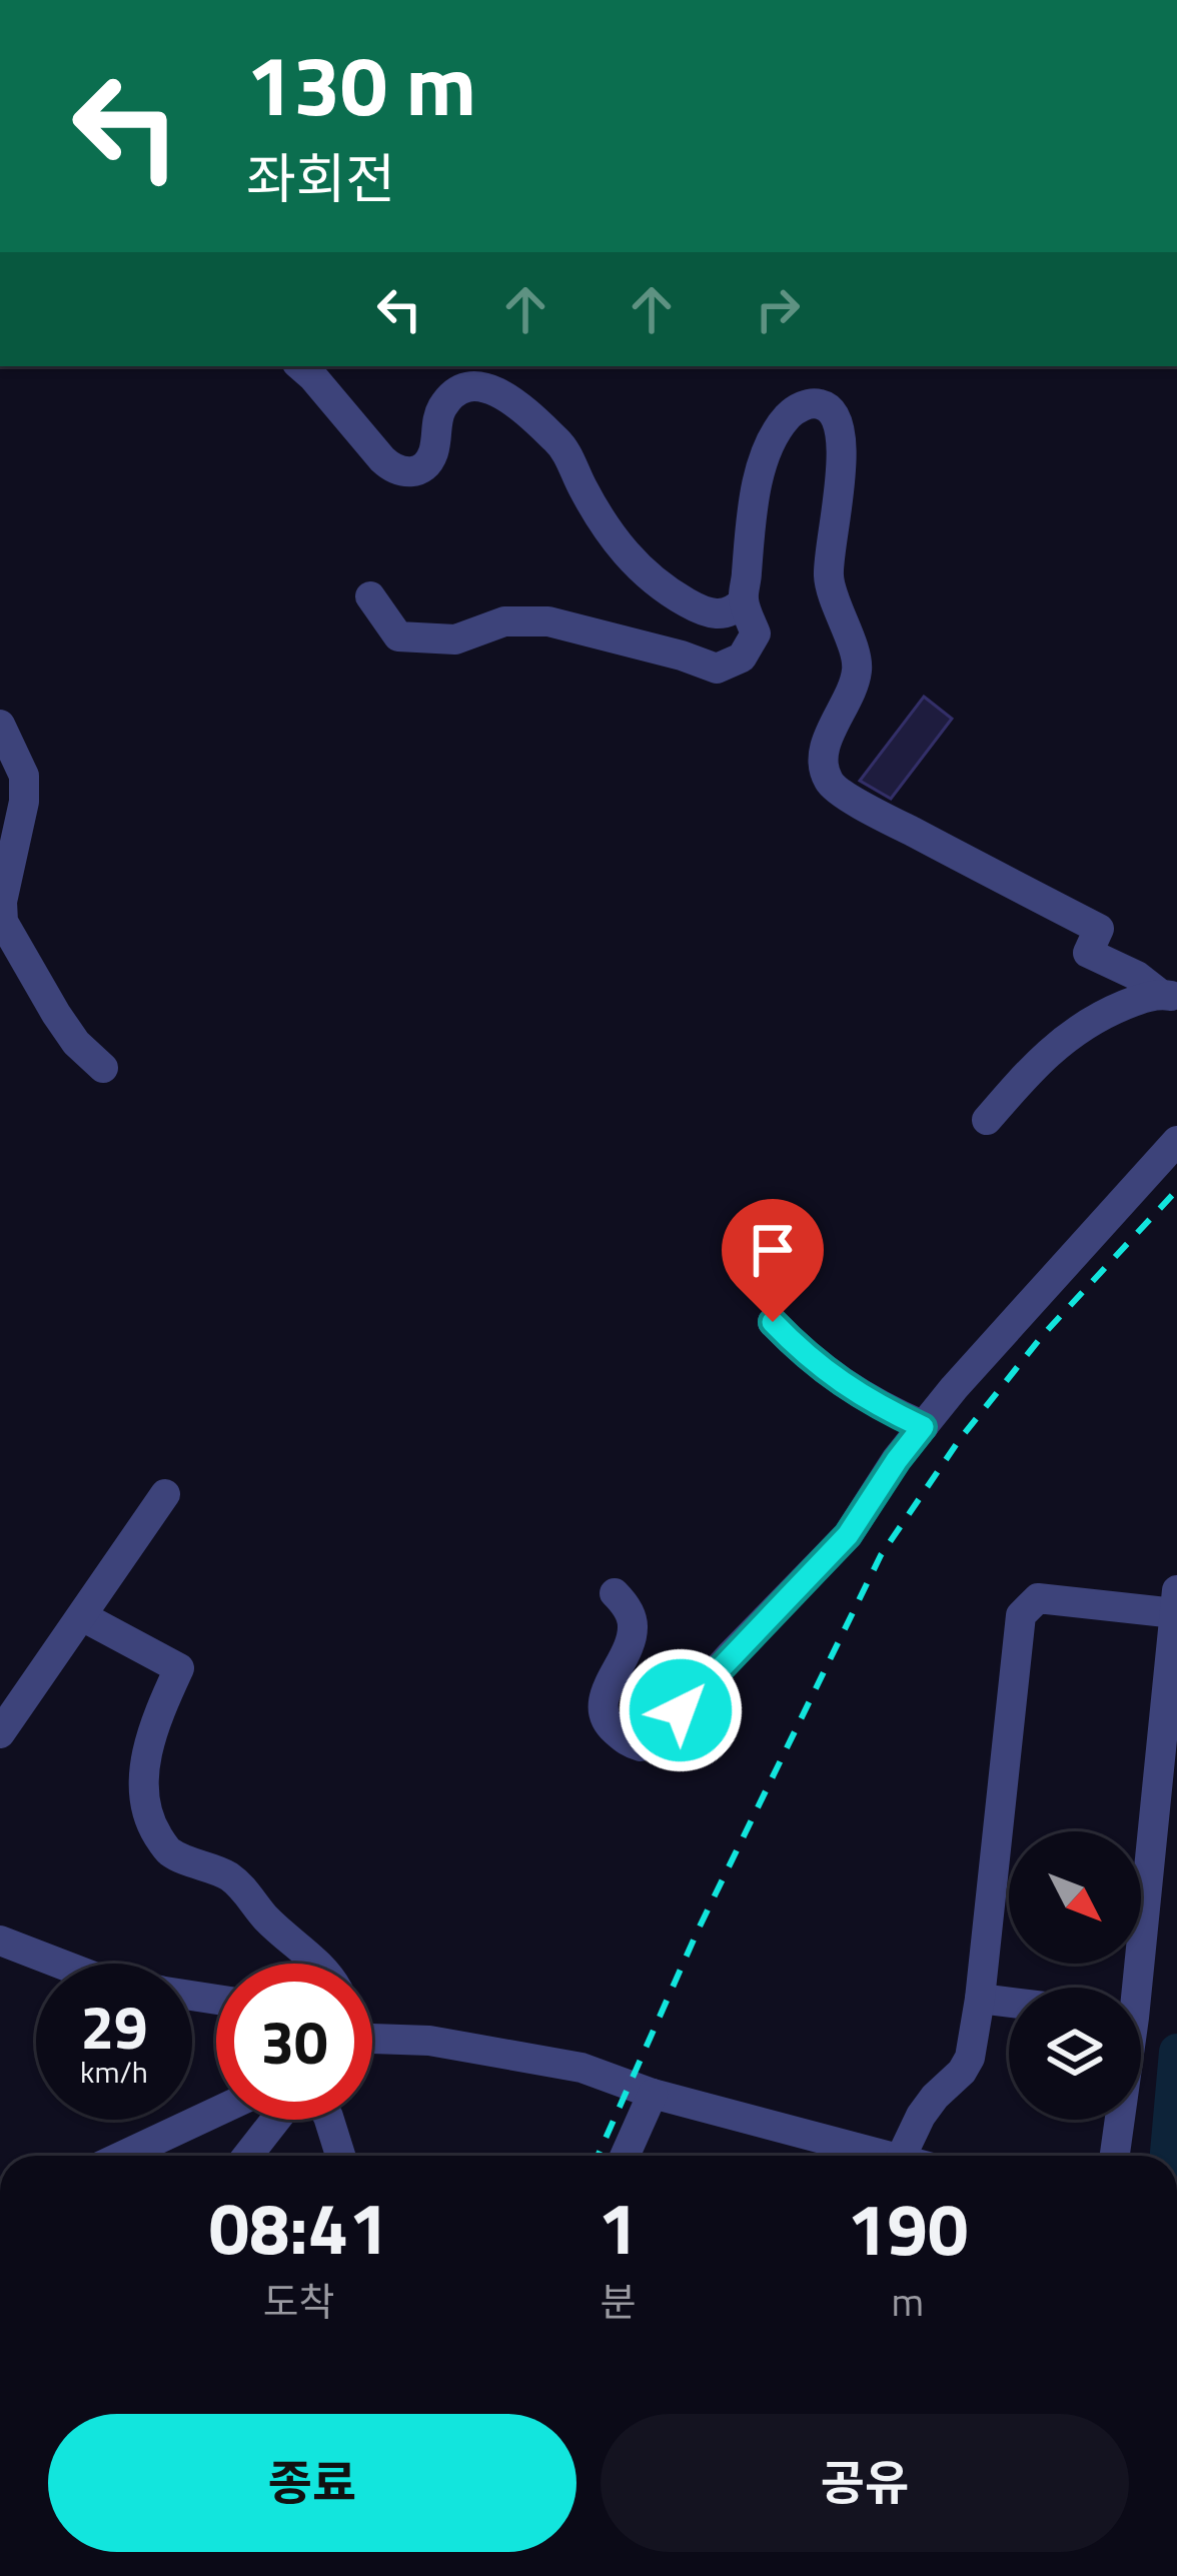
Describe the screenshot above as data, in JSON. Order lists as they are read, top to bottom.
{
  "north": "bottom right",
  "page": {
    "turn": ["130 m", "좌회전"],
    "speed": "29 km/h",
    "limit": "30",
    "eta": [
      "08:41",
      "도착",
      "1",
      "분",
      "190",
      "m"
    ],
    "buttons": ["종료", "공유"]
  }
}
